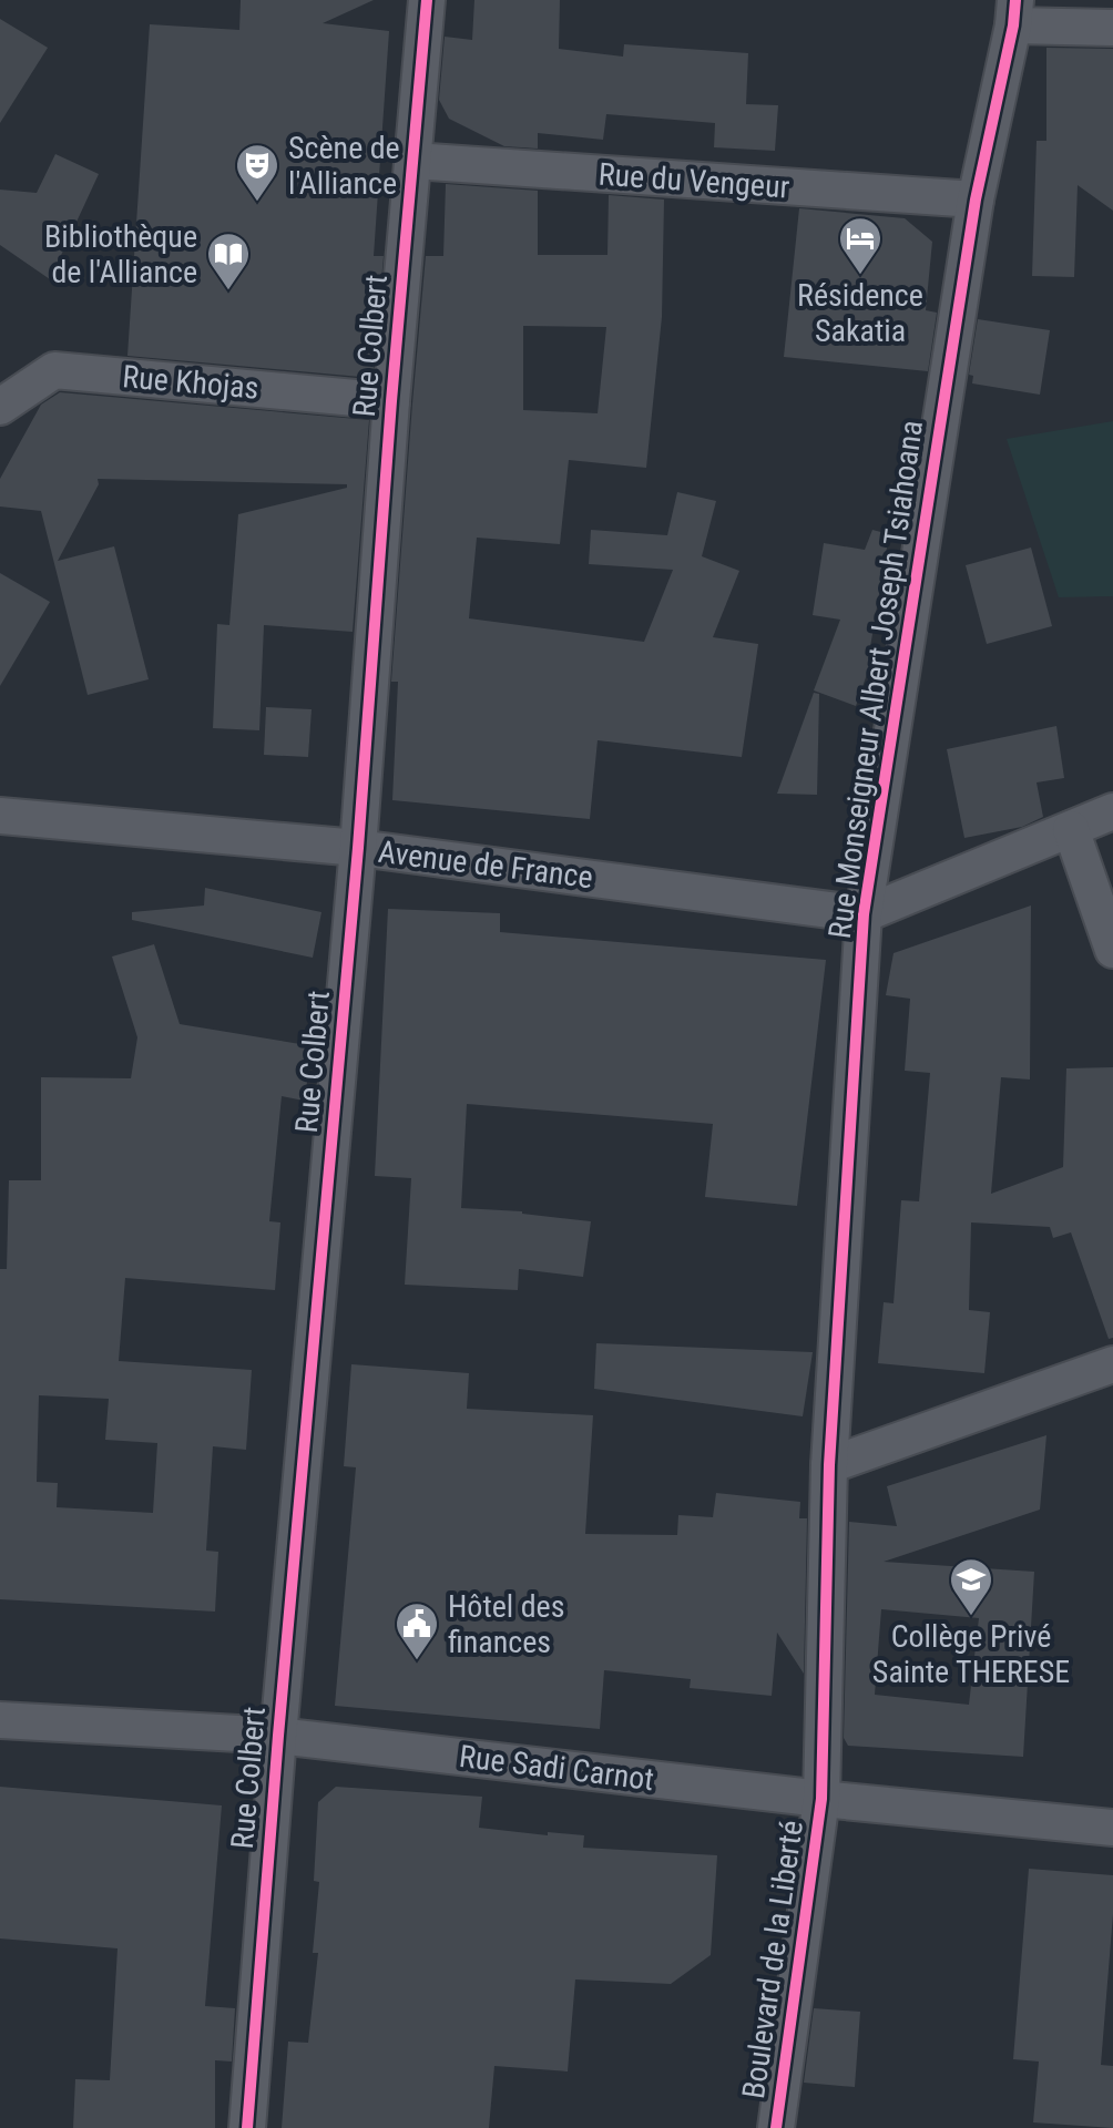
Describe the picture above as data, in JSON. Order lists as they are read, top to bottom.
{
  "streets": {
    "street": [
      "Rue du Vengeur",
      "Rue Colbert",
      "Rue Khojas",
      "Rue Monseigneur Albert Joseph Tsiahoana",
      "Avenue de France",
      "Rue Sadi Carnot",
      "Boulevard de la Liberté"
    ]
  },
  "crossings": [
    ["Rue du Vengeur", "Rue Colbert"],
    ["Rue du Vengeur", "Rue Monseigneur Albert Joseph Tsiahoana"],
    ["Rue Colbert", "Rue Khojas"],
    ["Rue Colbert", "Avenue de France"],
    ["Rue Colbert", "Rue Sadi Carnot"],
    ["Rue Monseigneur Albert Joseph Tsiahoana", "Avenue de France"],
    ["Rue Monseigneur Albert Joseph Tsiahoana", "Rue Sadi Carnot"],
    ["Rue Monseigneur Albert Joseph Tsiahoana", "Boulevard de la Liberté"],
    ["Rue Sadi Carnot", "Boulevard de la Liberté"]
  ],
  "places": {
    "theatre": ["Scène de l'Alliance"],
    "hotel": ["Résidence Sakatia"],
    "library": ["Bibliothèque de l'Alliance"],
    "school or university": ["Collège Privé Sainte THERESE"],
    "public building": ["Hôtel des finances"]
  }
}
